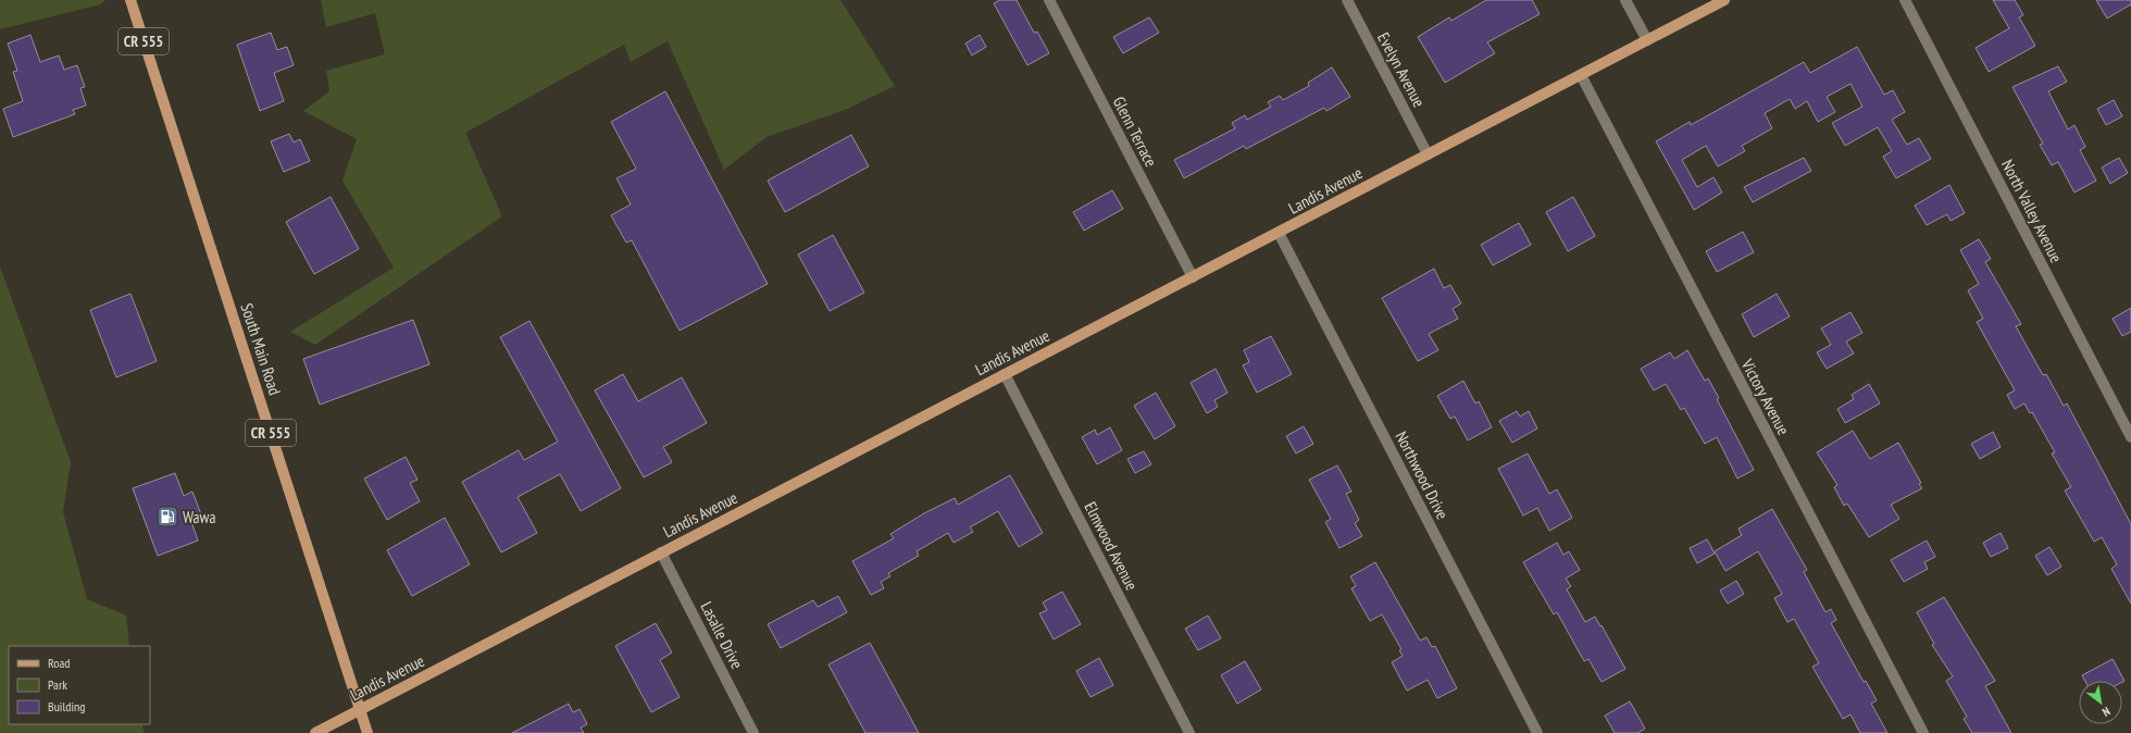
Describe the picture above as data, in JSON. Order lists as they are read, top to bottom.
{
  "streets": {
    "main road": ["CR 555", "Landis Avenue", "South Main Road"],
    "street": [
      "Evelyn Avenue",
      "Glenn Terrace",
      "North Valley Avenue",
      "Victory Avenue",
      "Northwood Drive",
      "Elmwood Avenue",
      "Lasalle Drive"
    ]
  },
  "crossings": [
    ["Evelyn Avenue", "Landis Avenue"],
    ["Glenn Terrace", "Landis Avenue"],
    ["Landis Avenue", "South Main Road"],
    ["Landis Avenue", "Victory Avenue"],
    ["Landis Avenue", "Northwood Drive"],
    ["Landis Avenue", "Elmwood Avenue"],
    ["Landis Avenue", "Lasalle Drive"]
  ],
  "places": {
    "fuel station": ["Wawa"]
  },
  "legend": ["Road", "Park", "Building"],
  "north": "bottom right"
}
